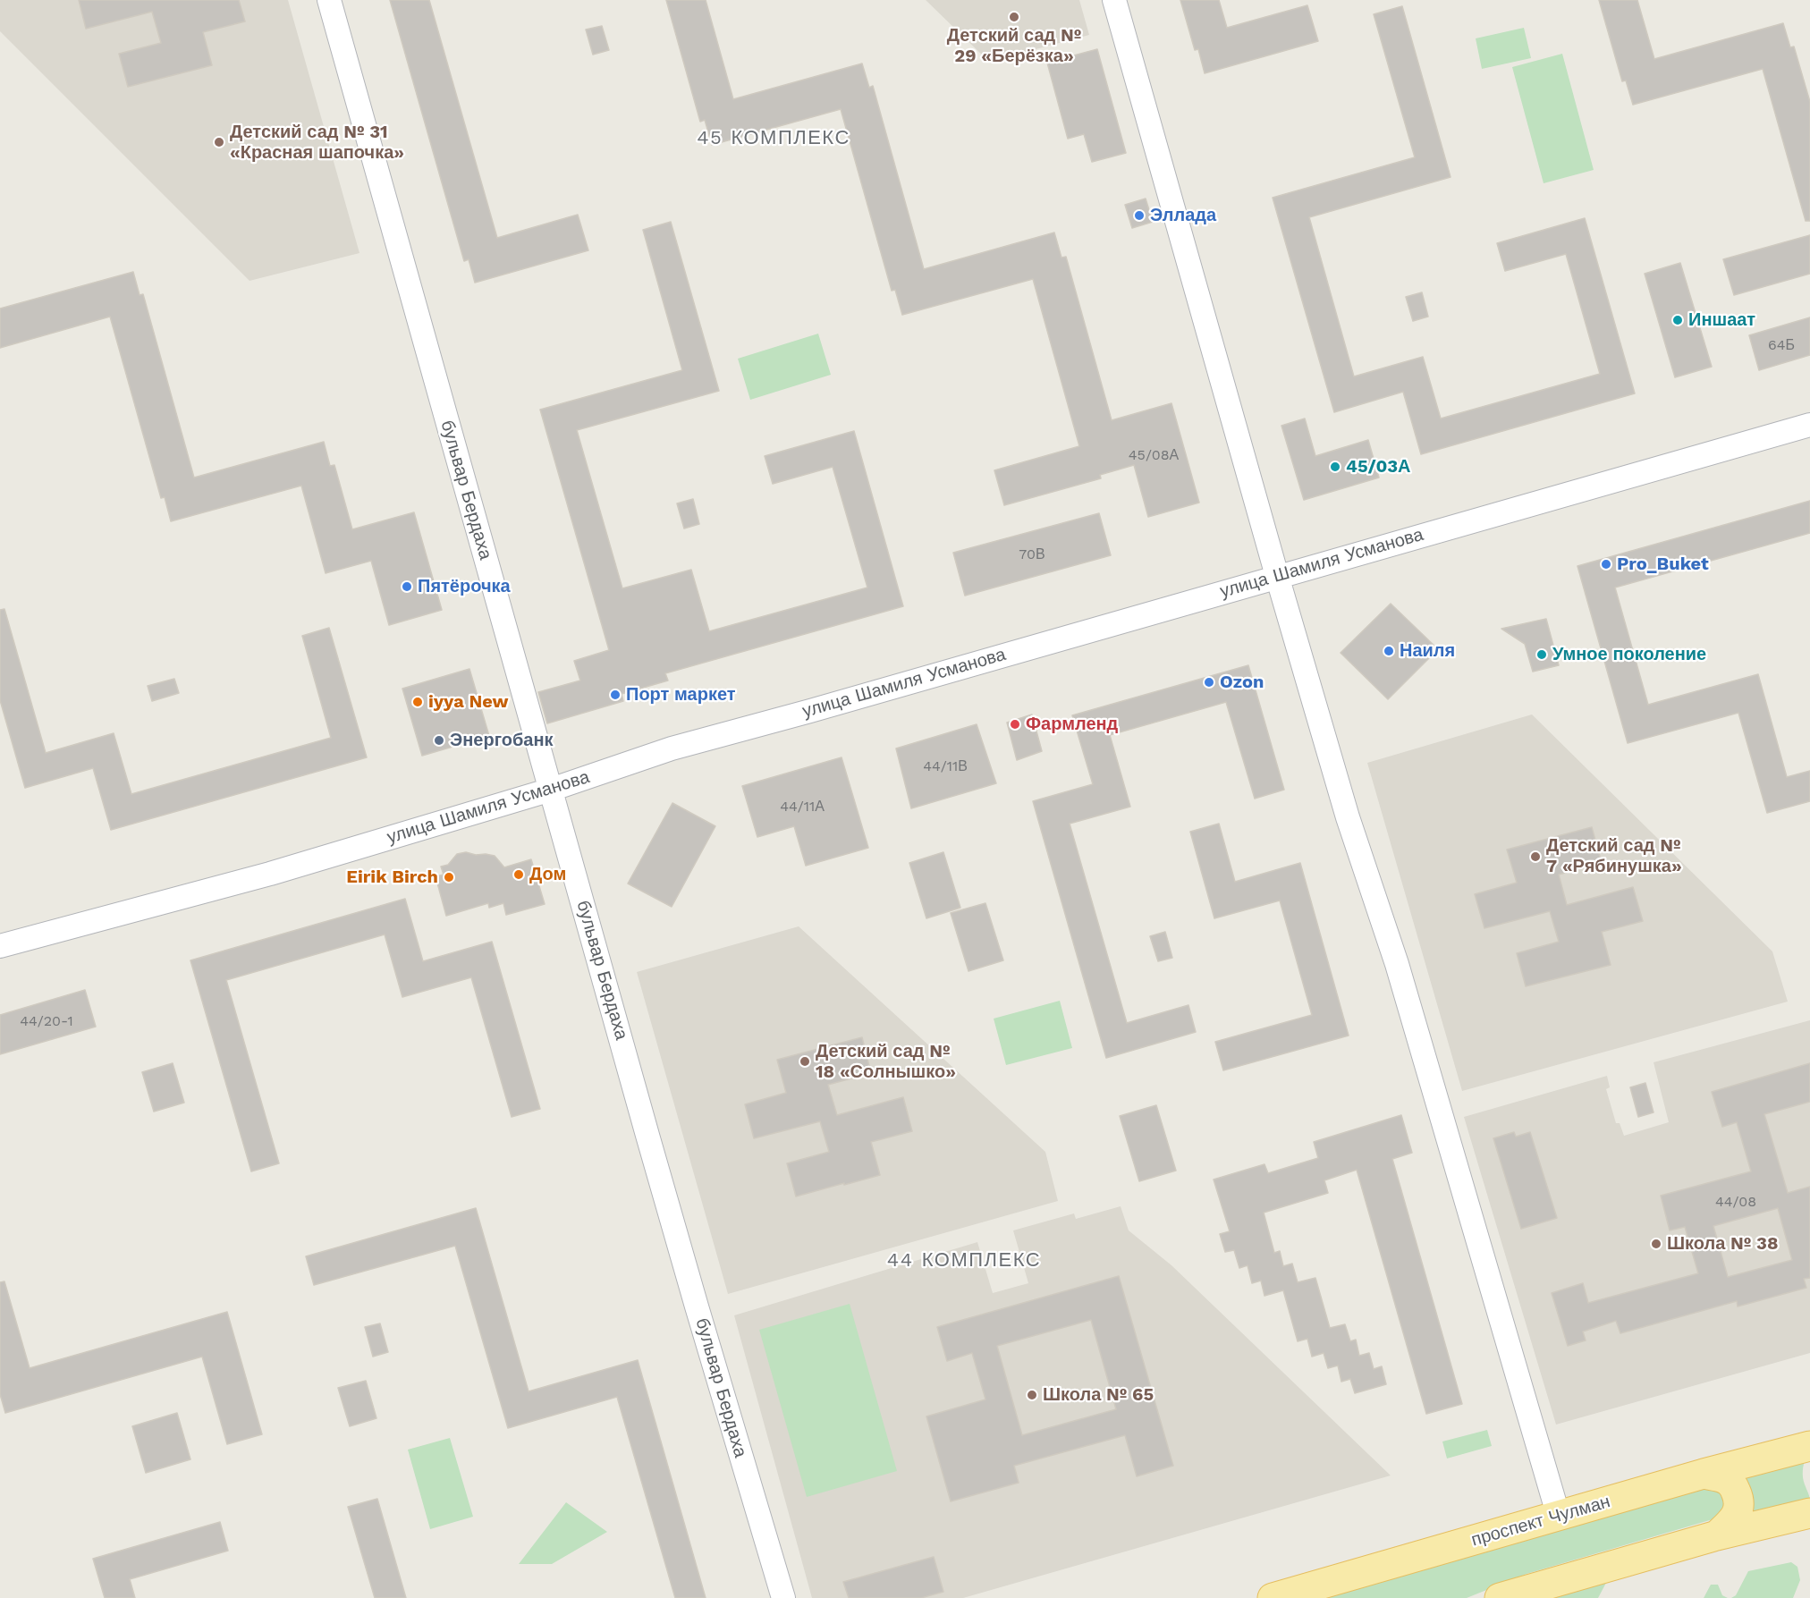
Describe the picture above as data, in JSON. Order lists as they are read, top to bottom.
{
  "streets": {
    "main road": ["проспект Чулман"],
    "street": ["бульвар Бердаха", "улица Шамиля Усманова"]
  },
  "crossings": [
    ["бульвар Бердаха", "улица Шамиля Усманова"]
  ],
  "districts": ["45 КОМПЛЕКС", "44 КОМПЛЕКС"],
  "places": [
    "Детский сад № 29 «Берёзка»",
    "Детский сад № 31 «Красная шапочка»",
    "Эллада",
    "Иншаат",
    "45/03А",
    "Pro_Buket",
    "Пятёрочка",
    "Наиля",
    "Умное поколение",
    "Ozon",
    "Порт маркет",
    "iyya New",
    "Фармленд",
    "Энергобанк",
    "Детский сад № 7 «Рябинушка»",
    "Дом",
    "Eirik Birch",
    "Детский сад № 18 «Солнышко»",
    "Школа № 38",
    "Школа № 65"
  ],
  "house_numbers": [
    "64Б",
    "45/08А",
    "70В",
    "44/11В",
    "44/11А",
    "44/20-1",
    "44/08"
  ]
}
